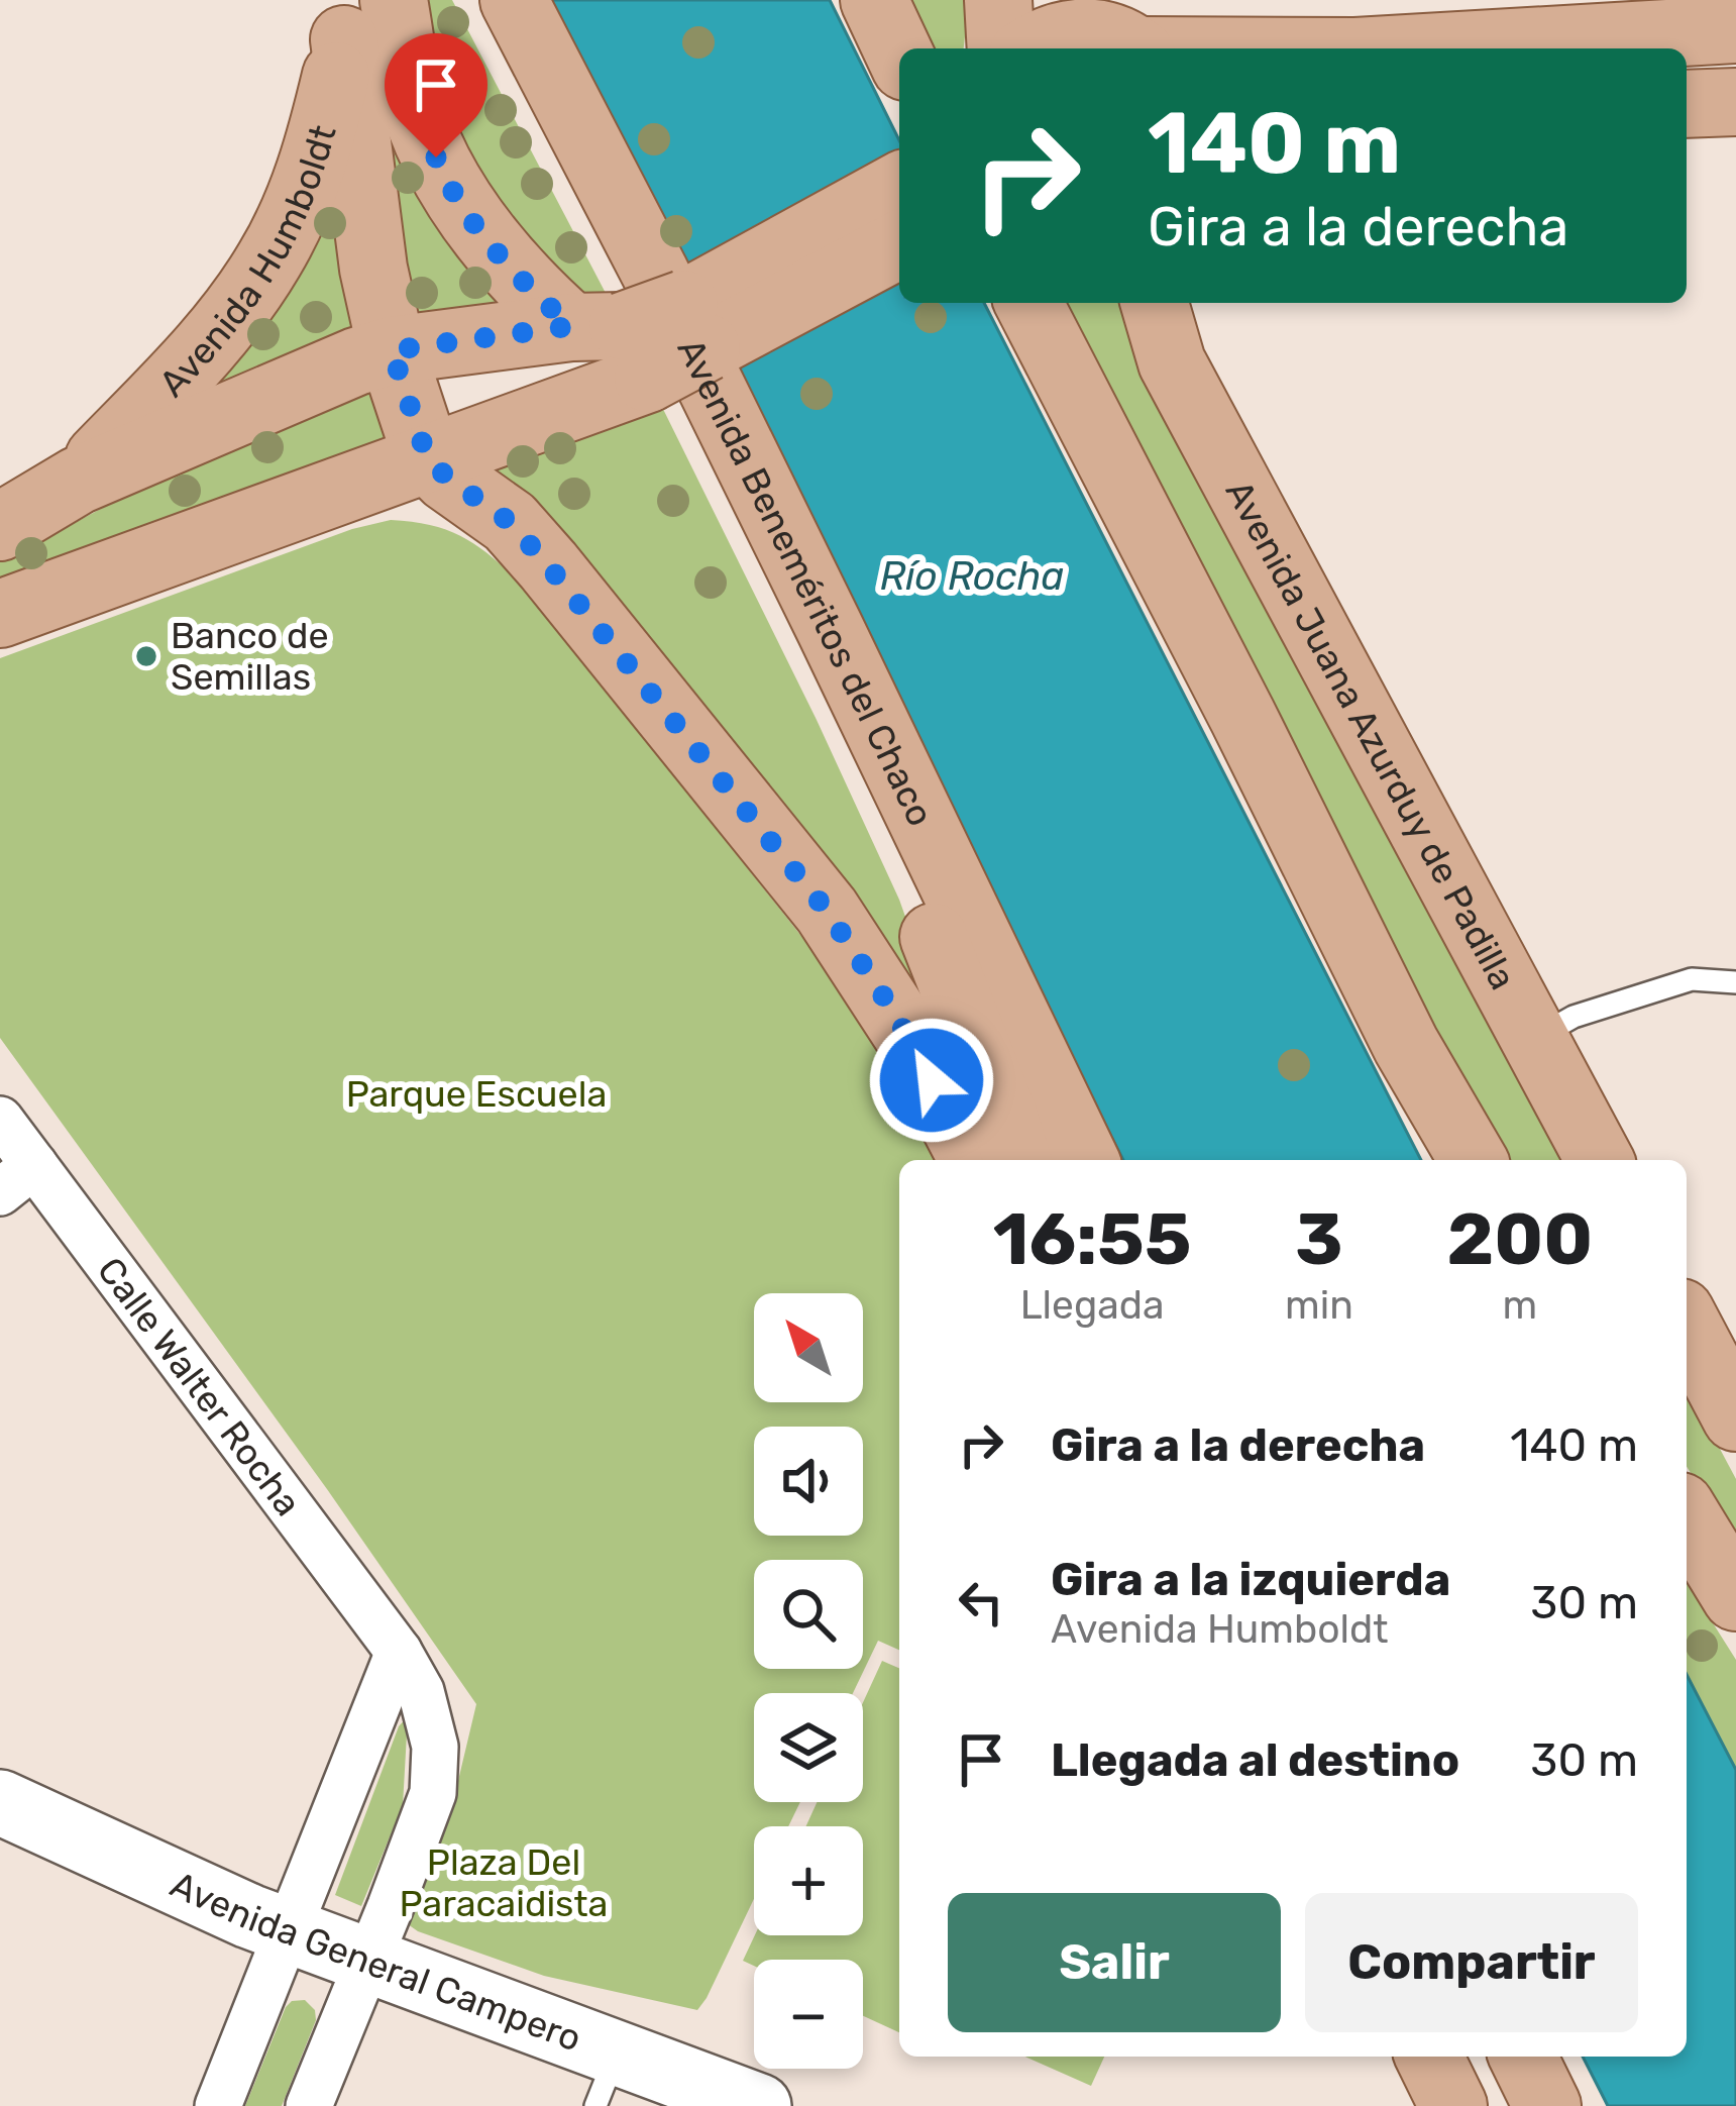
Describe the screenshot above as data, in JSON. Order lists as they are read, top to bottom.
{
  "streets": {
    "main road": ["Avenida Humboldt", "Avenida Beneméritos del Chaco", "Avenida Juana Azurduy de Padilla"],
    "street": ["Calle Walter Rocha", "Avenida General Campero"]
  },
  "crossings": [
    ["Calle Walter Rocha", "Avenida General Campero"]
  ],
  "water": ["Río Rocha"],
  "parks": ["Parque Escuela", "Plaza Del Paracaidista"],
  "places": ["Banco de Semillas"],
  "north": "top left",
  "page": {
    "turn": ["140 m", "Gira a la derecha"],
    "eta": [
      "16:55",
      "Llegada",
      "3",
      "min",
      "200",
      "m"
    ],
    "map_buttons": ["+", "−"],
    "list": [
      {
        "name": "Gira a la derecha",
        "value": "140 m"
      },
      {
        "name": "Gira a la izquierda",
        "note": "Avenida Humboldt",
        "value": "30 m"
      },
      {
        "name": "Llegada al destino",
        "value": "30 m"
      }
    ],
    "buttons": ["Salir", "Compartir"]
  }
}
